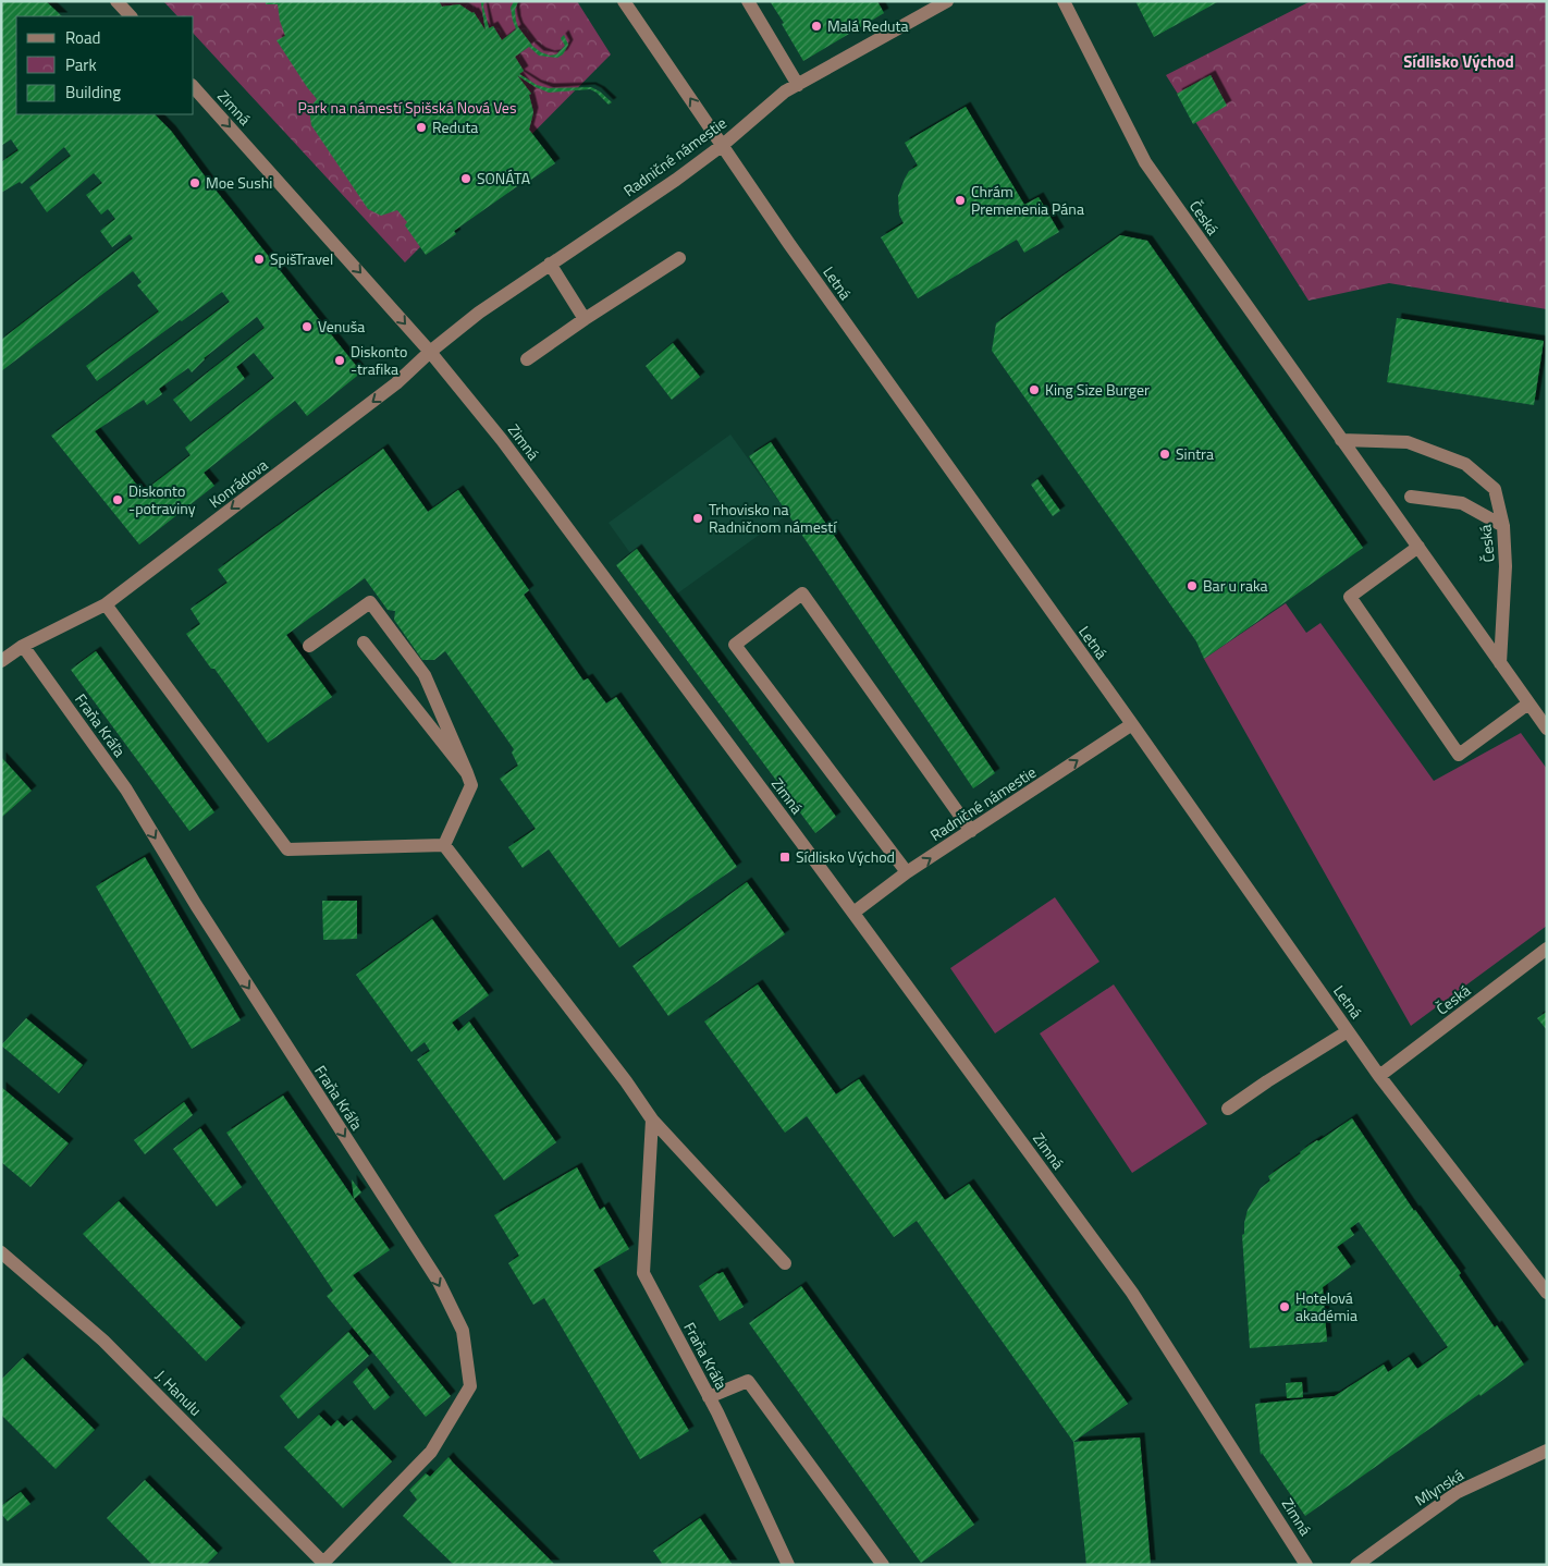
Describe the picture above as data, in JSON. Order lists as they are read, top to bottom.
{
  "streets": {
    "street": [
      "Zimná",
      "Radničné námestie",
      "Česká",
      "Letná",
      "Konrádova",
      "Fraňa Kráľa",
      "J. Hanulu",
      "Mlynská"
    ]
  },
  "crossings": [
    ["Zimná", "Radničné námestie"],
    ["Zimná", "Konrádova"],
    ["Radničné námestie", "Letná"],
    ["Radničné námestie", "Konrádova"],
    ["Česká", "Letná"],
    ["Konrádova", "Fraňa Kráľa"],
    ["Fraňa Kráľa", "J. Hanulu"]
  ],
  "one_way": ["Konrádova", "Fraňa Kráľa"],
  "districts": ["Sídlisko Východ"],
  "parks": ["Park na námestí Spišská Nová Ves"],
  "places": {
    "other": [
      "Malá Reduta",
      "Reduta",
      "SONÁTA",
      "Moe Sushi",
      "Chrám Premenenia Pána",
      "SpišTravel",
      "Venuša",
      "Diskonto -trafika",
      "King Size Burger",
      "Sintra",
      "Diskonto -potraviny",
      "Trhovisko na Radničnom námestí",
      "Bar u raka",
      "Hotelová akadémia"
    ],
    "transit": ["Sídlisko Východ"]
  },
  "legend": ["Road", "Park", "Building"]
}
